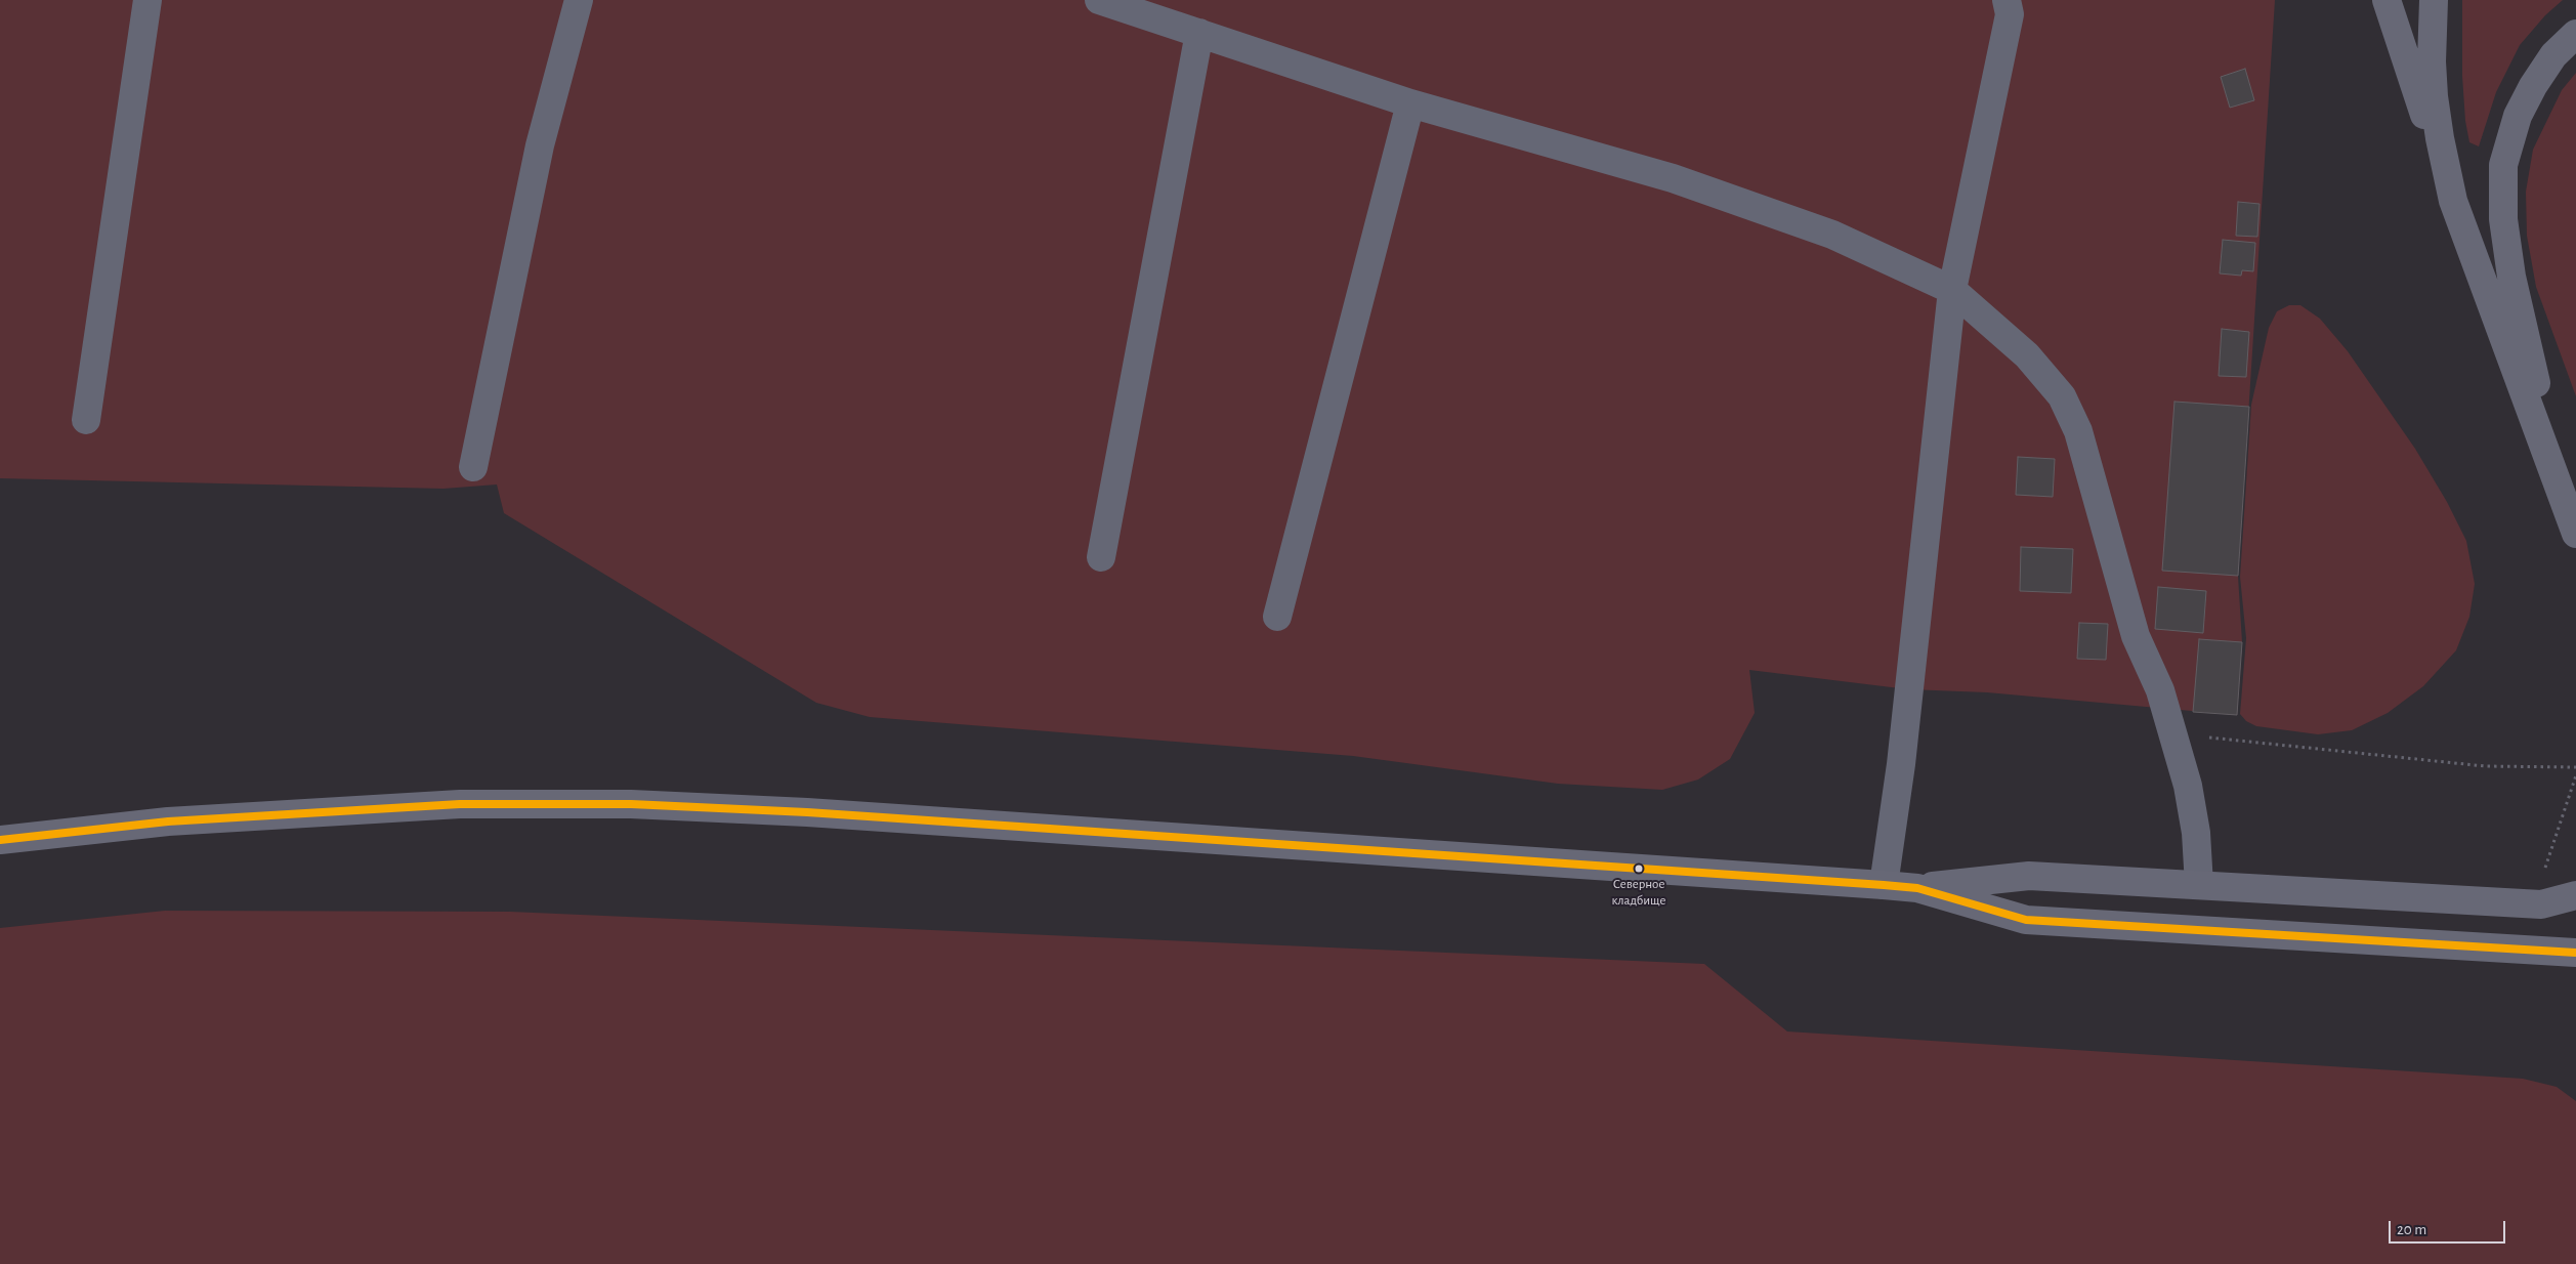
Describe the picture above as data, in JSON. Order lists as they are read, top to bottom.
{
  "places": ["Северное кладбище"],
  "scale_bar": "20 m"
}
